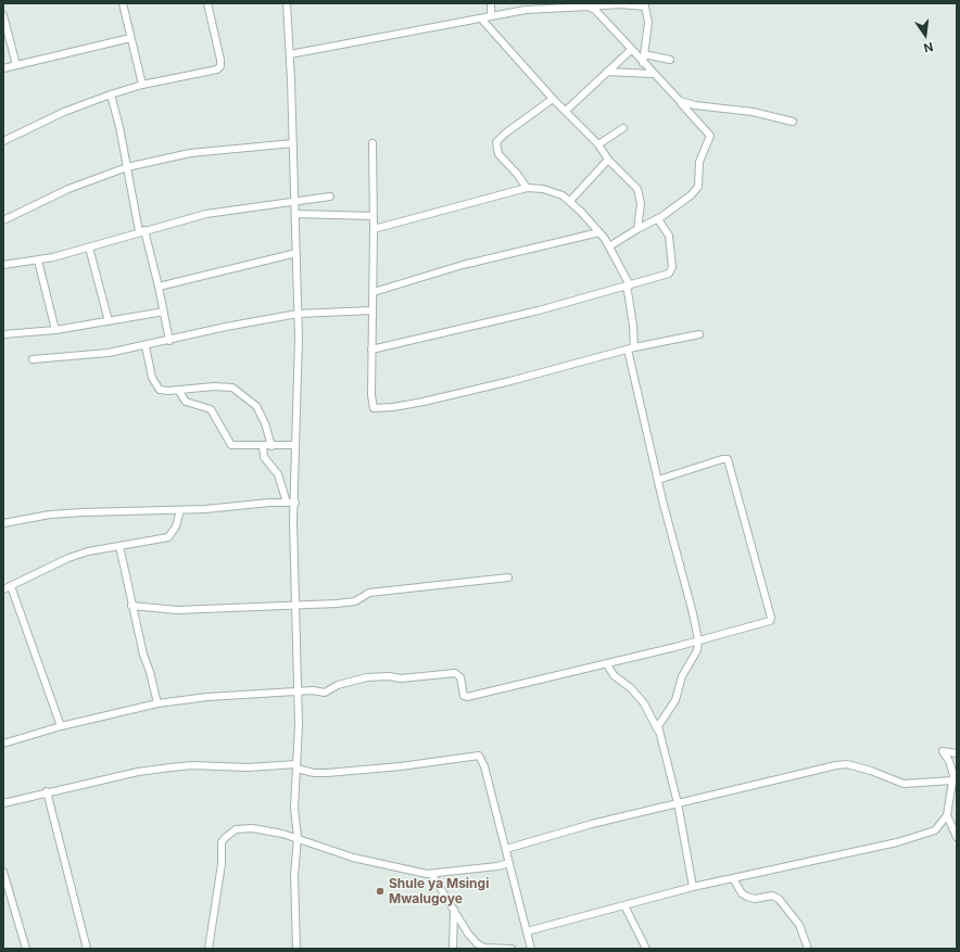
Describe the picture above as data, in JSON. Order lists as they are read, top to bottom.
{
  "places": ["Shule ya Msingi Mwalugoye"],
  "north": "bottom"
}
